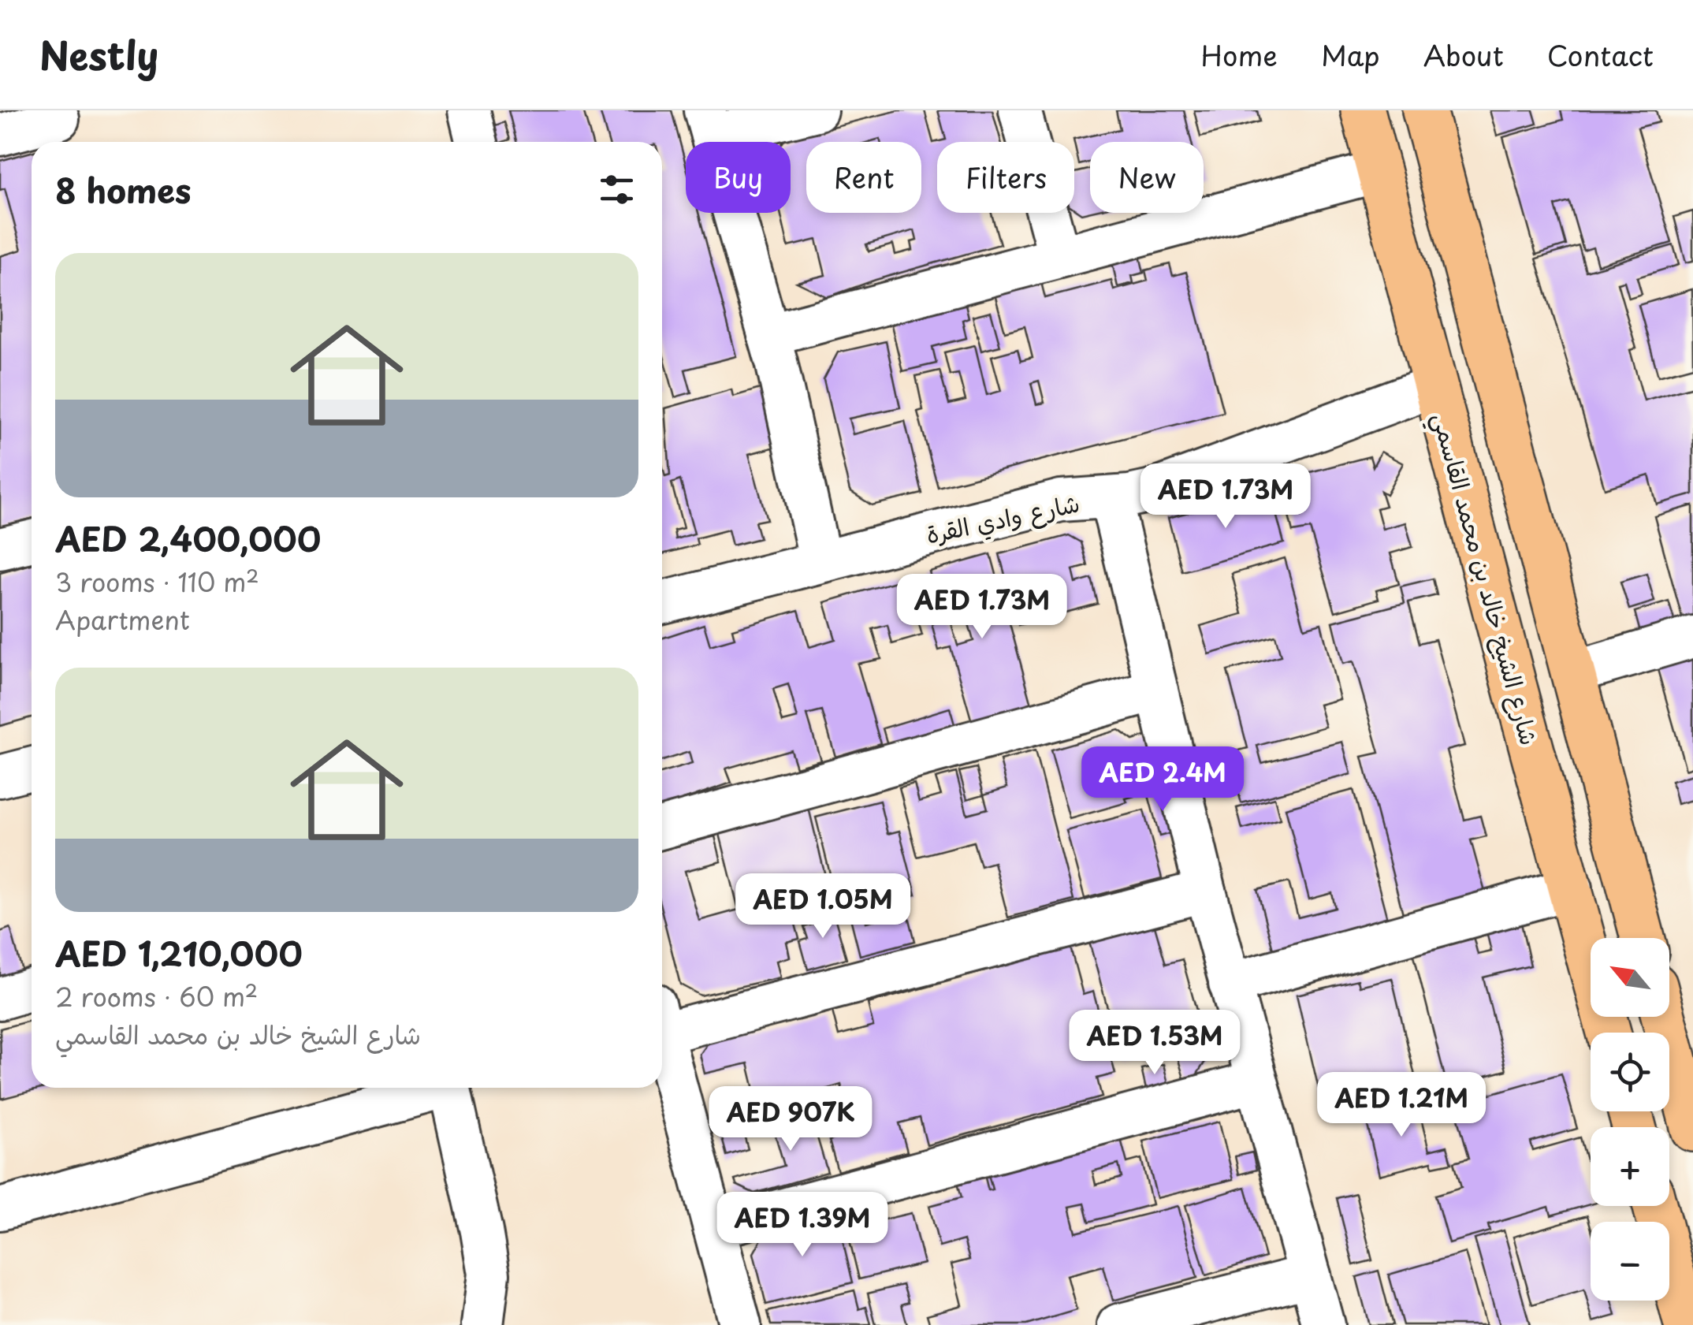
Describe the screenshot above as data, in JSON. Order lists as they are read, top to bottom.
{
  "streets": {
    "main road": ["شارع الشيخ خالد بن محمد القاسمي"],
    "street": ["شارع وادي القرة"]
  },
  "crossings": [
    ["شارع وادي القرة", "شارع الشيخ خالد بن محمد القاسمي"]
  ],
  "north": "top left",
  "page": {
    "header": "Nestly",
    "nav": [
      "Home",
      "Map",
      "About",
      "Contact"
    ],
    "chip": [
      "Buy",
      "Rent",
      "Filters",
      "New"
    ],
    "heading": "8 homes",
    "list": [
      {
        "name": "AED 2,400,000",
        "note": "3 rooms · 110 m² · Apartment"
      },
      {
        "name": "AED 1,210,000",
        "note": "2 rooms · 60 m² · شارع الشيخ خالد بن محمد القاسمي"
      }
    ],
    "price": [
      "AED 1.73M",
      "AED 1.73M",
      "AED 2.4M",
      "AED 1.05M",
      "AED 1.53M",
      "AED 1.21M",
      "AED 907K",
      "AED 1.39M"
    ],
    "map_buttons": ["+", "−"]
  }
}
